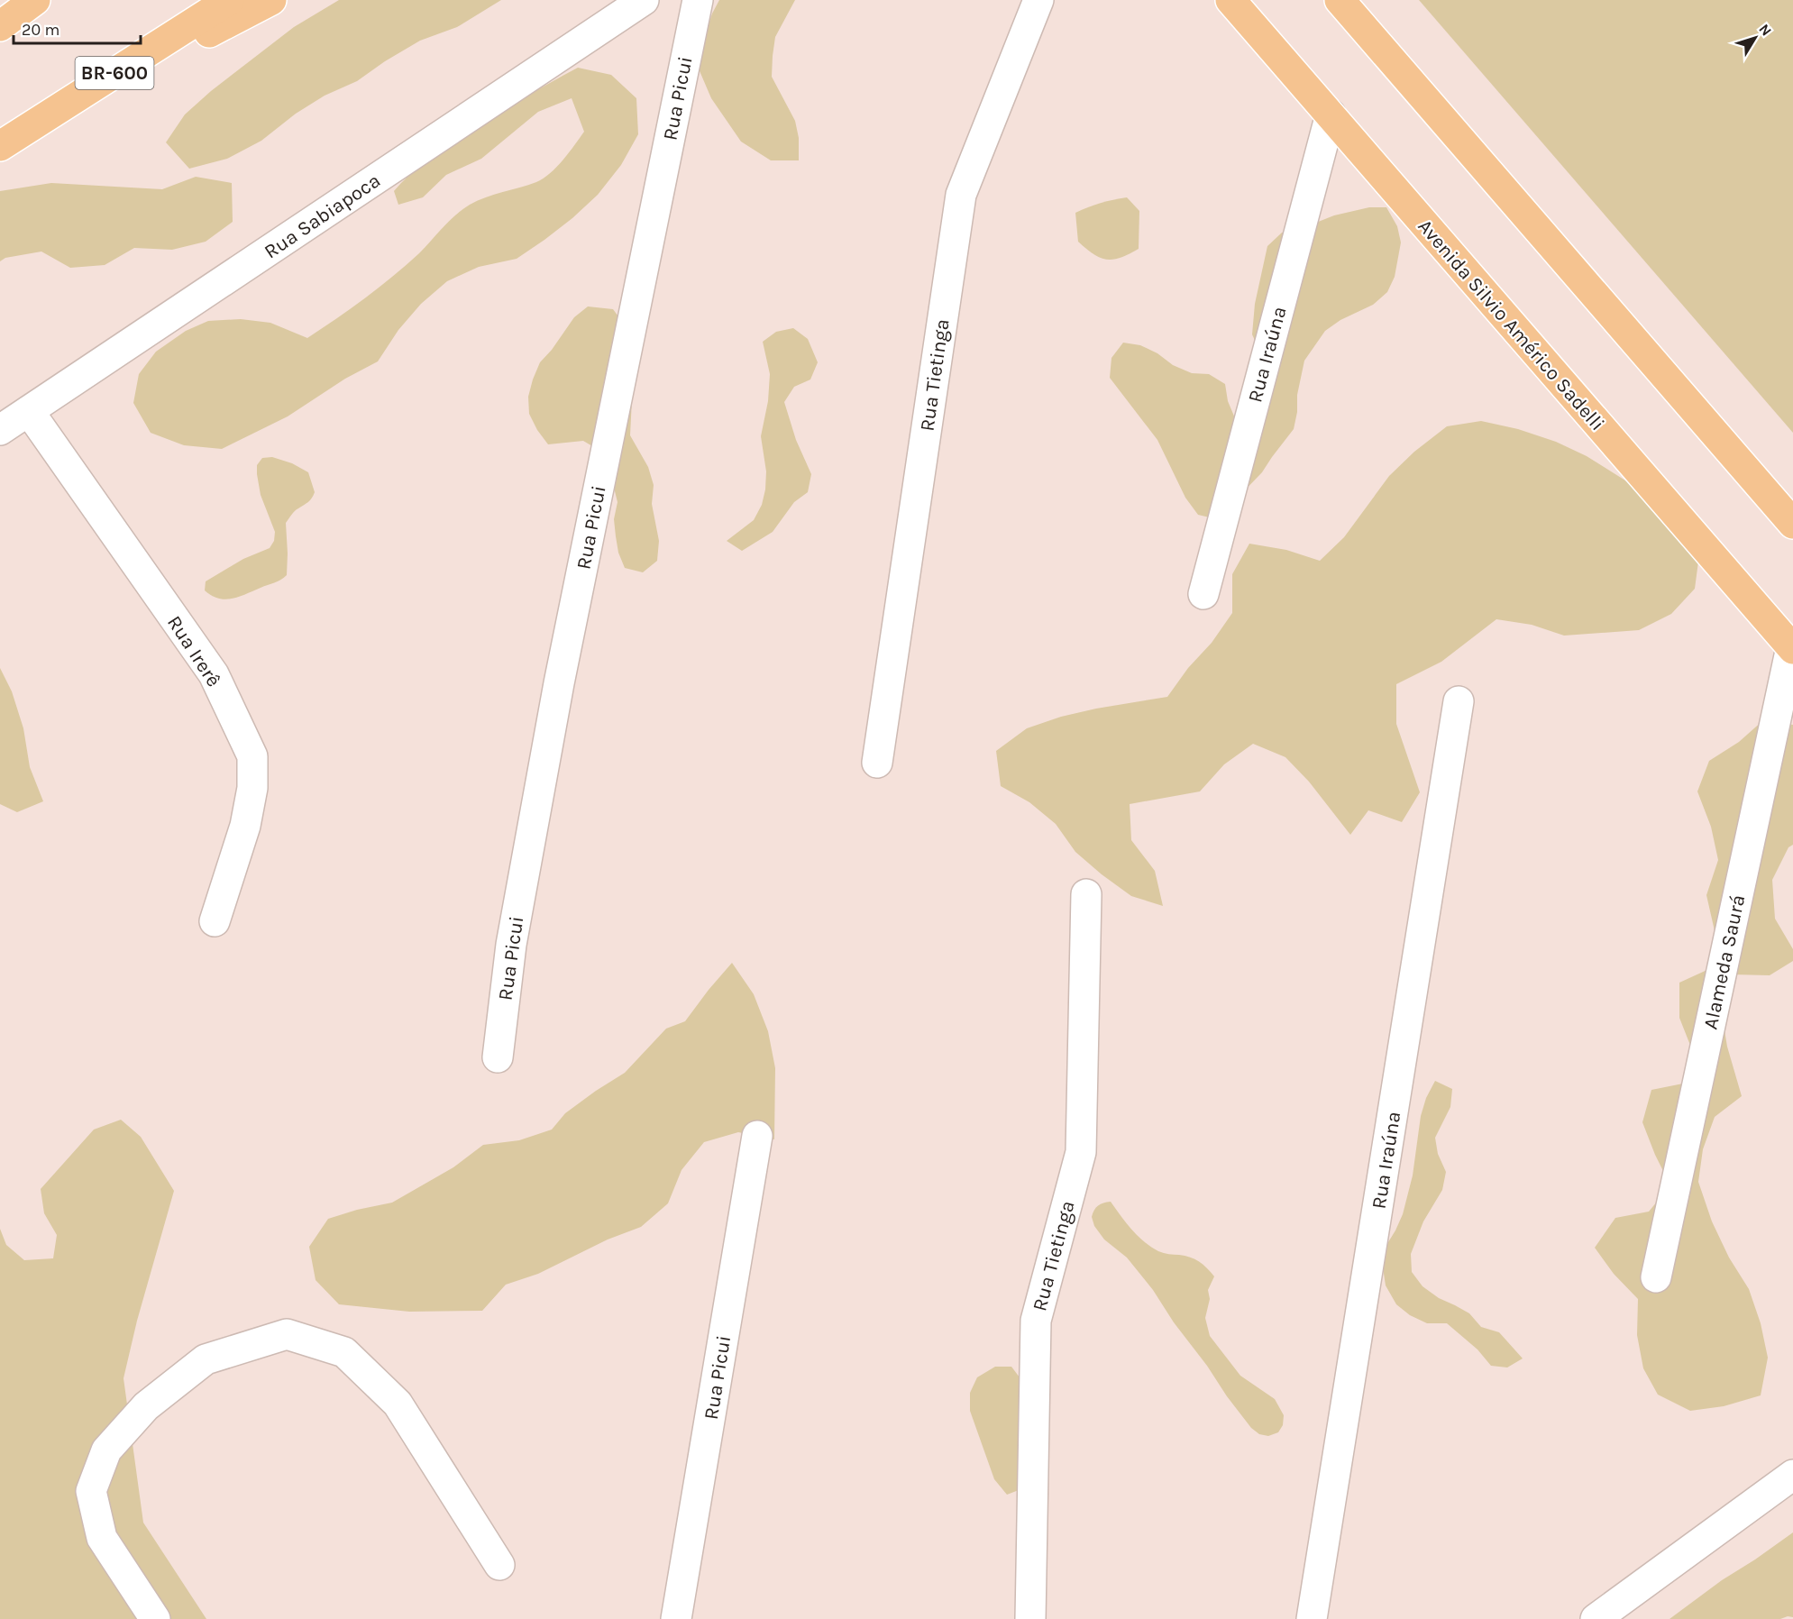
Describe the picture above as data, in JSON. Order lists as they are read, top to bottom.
{
  "streets": {
    "main road": ["BR-600", "Avenida Silvio Américo Sadelli"],
    "street": [
      "Rua Picui",
      "Rua Sabiapoca",
      "Rua Iraúna",
      "Rua Tietinga",
      "Rua Irerê",
      "Alameda Saurá"
    ]
  },
  "crossings": [
    ["Rua Sabiapoca", "Rua Irerê"],
    ["Avenida Silvio Américo Sadelli", "Rua Iraúna"],
    ["Avenida Silvio Américo Sadelli", "Alameda Saurá"]
  ],
  "scale_bar": "20 m",
  "north": "top right"
}
